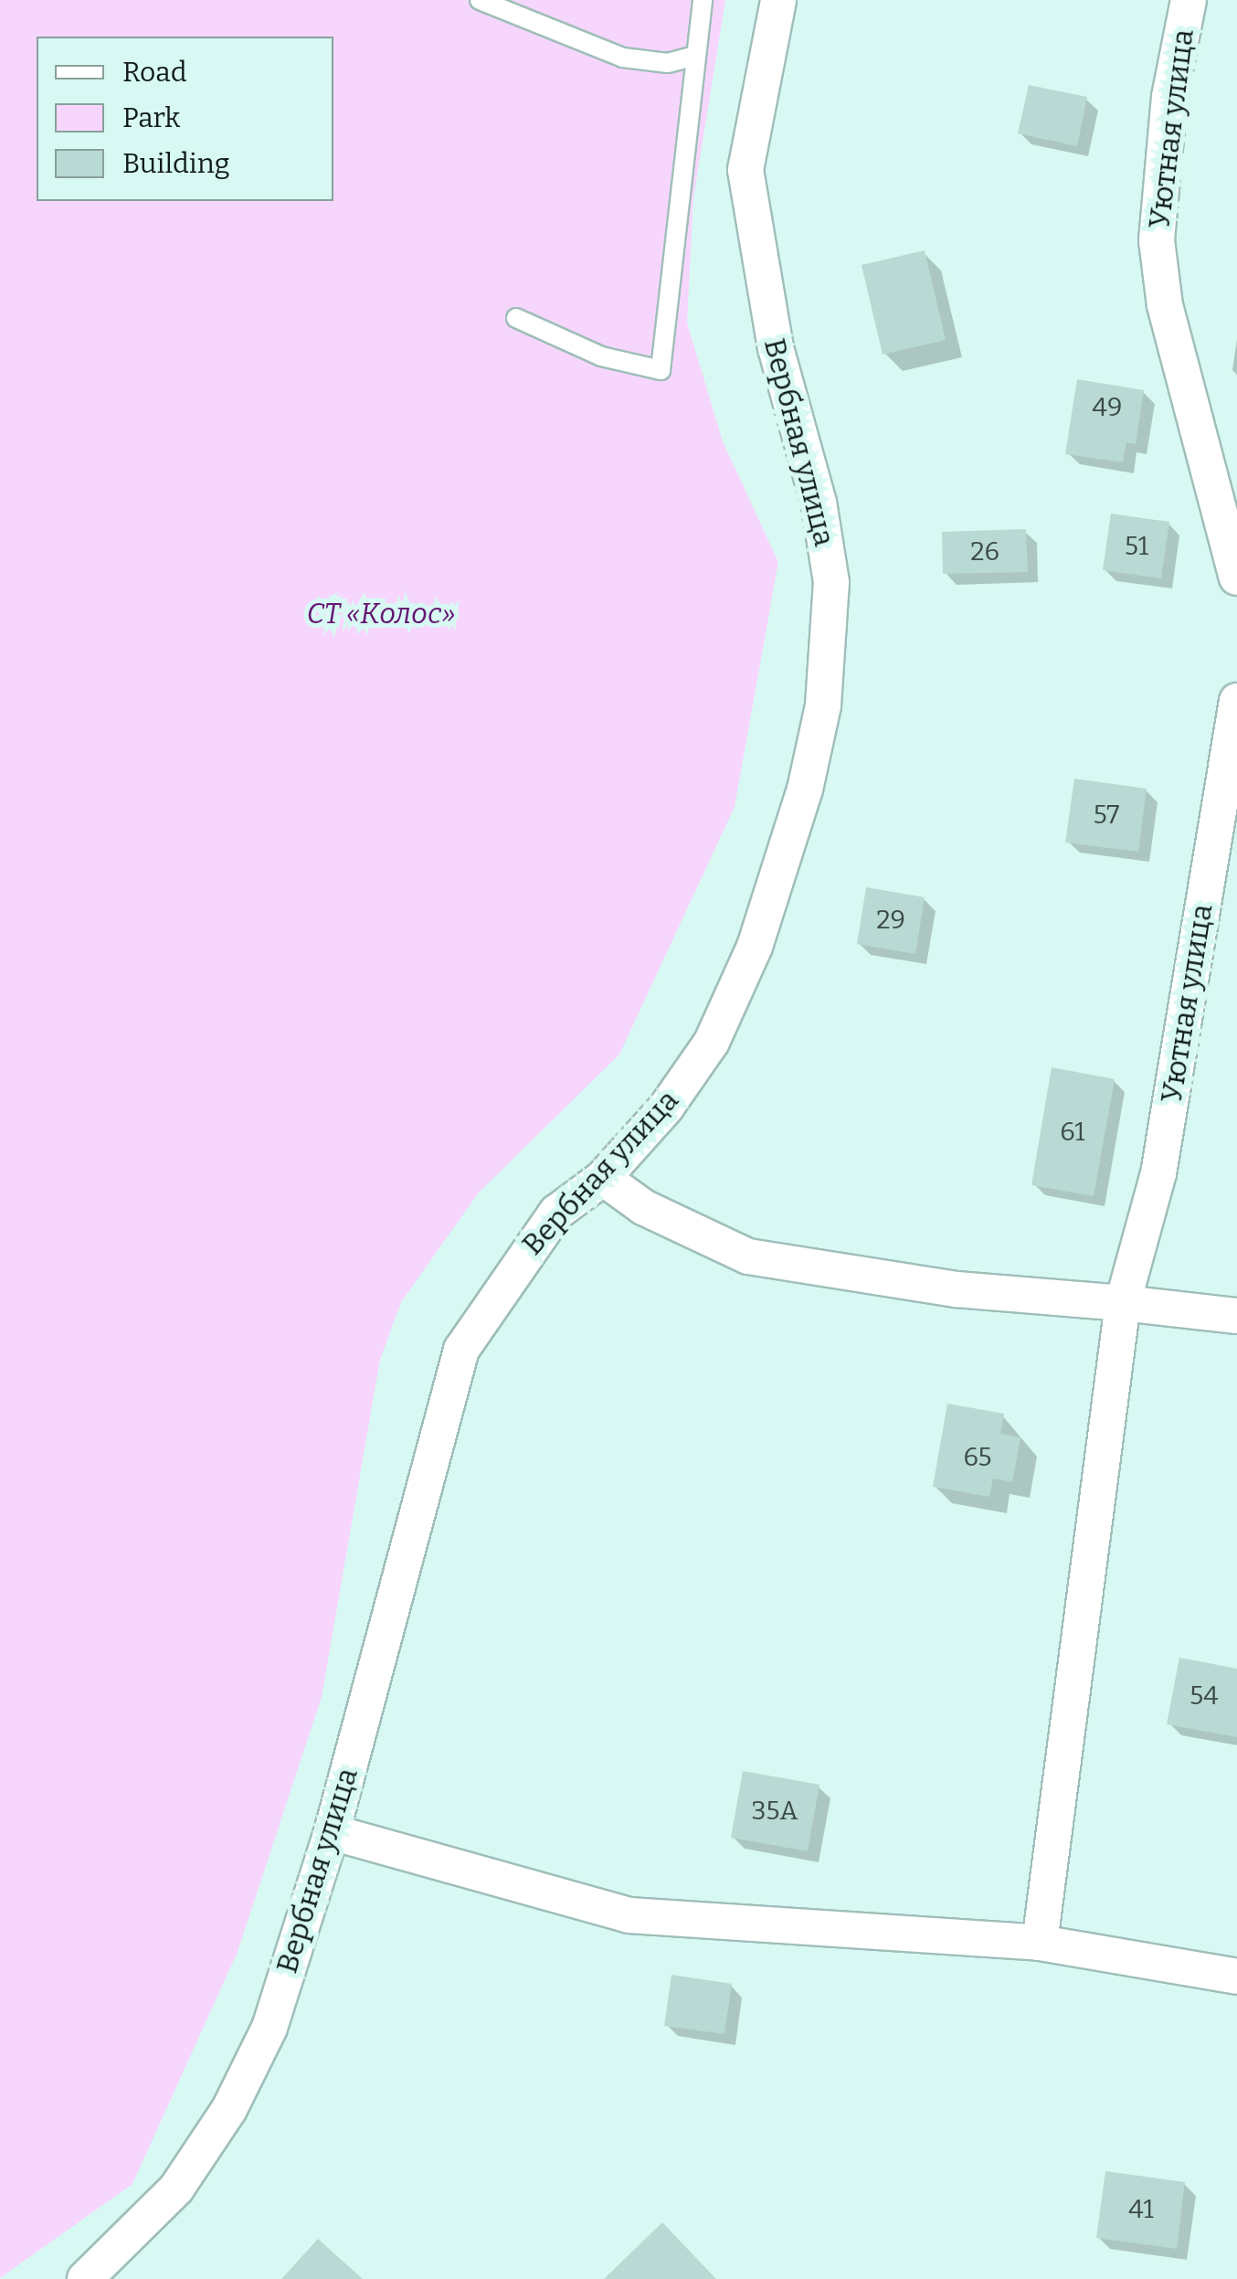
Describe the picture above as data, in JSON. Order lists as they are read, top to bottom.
{
  "streets": {
    "street": ["Уютная улица", "Вербная улица"]
  },
  "parks": ["СТ «Колос»"],
  "house_numbers": [
    "49",
    "51",
    "26",
    "57",
    "29",
    "61",
    "65",
    "54",
    "35А",
    "41"
  ],
  "legend": ["Road", "Park", "Building"]
}
